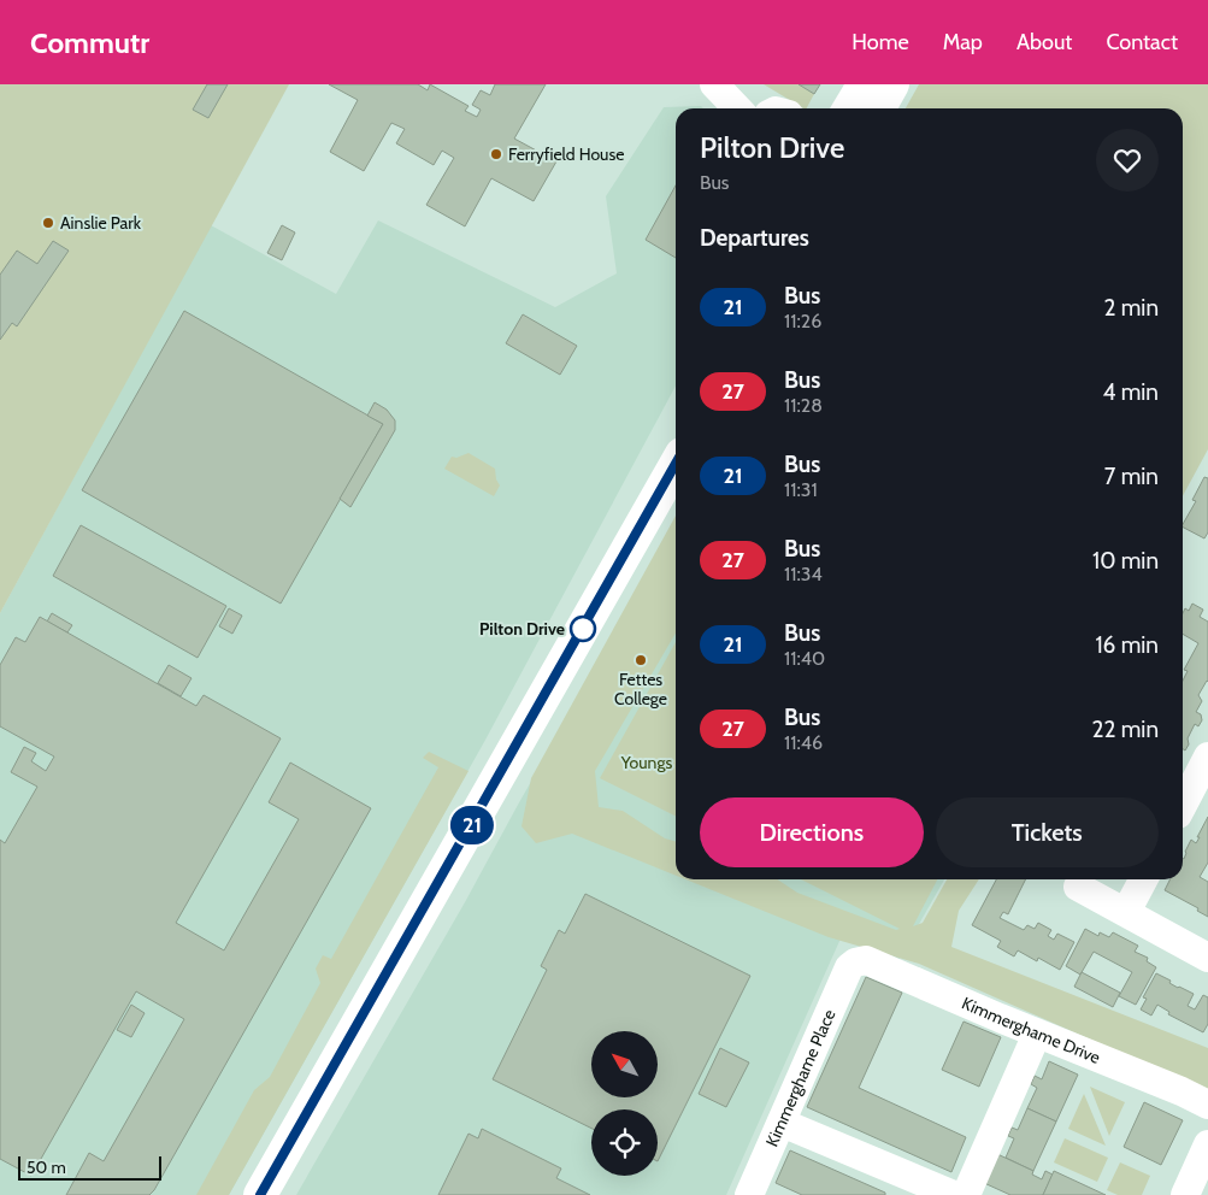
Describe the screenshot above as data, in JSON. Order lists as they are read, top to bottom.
{
  "streets": {
    "street": ["Kimmerghame Drive", "Kimmerghame Place"]
  },
  "crossings": [
    ["Kimmerghame Drive", "Kimmerghame Place"]
  ],
  "parks": ["Youngs"],
  "places": [
    "Ferryfield House",
    "Ainslie Park",
    "Pilton Drive",
    "Fettes College"
  ],
  "lines": ["bus line 21"],
  "scale_bar": "50 m",
  "north": "top left",
  "page": {
    "header": "Commutr",
    "nav": [
      "Home",
      "Map",
      "About",
      "Contact"
    ],
    "on_map": "21",
    "heading": [
      ["Pilton Drive", "Bus"],
      "Departures"
    ],
    "list": [
      {
        "mark": "21",
        "name": "Bus",
        "note": "11:26",
        "value": "2 min"
      },
      {
        "mark": "27",
        "name": "Bus",
        "note": "11:28",
        "value": "4 min"
      },
      {
        "mark": "21",
        "name": "Bus",
        "note": "11:31",
        "value": "7 min"
      },
      {
        "mark": "27",
        "name": "Bus",
        "note": "11:34",
        "value": "10 min"
      },
      {
        "mark": "21",
        "name": "Bus",
        "note": "11:40",
        "value": "16 min"
      },
      {
        "mark": "27",
        "name": "Bus",
        "note": "11:46",
        "value": "22 min"
      }
    ],
    "buttons": ["Directions", "Tickets"],
    "scale": "50 m"
  }
}
